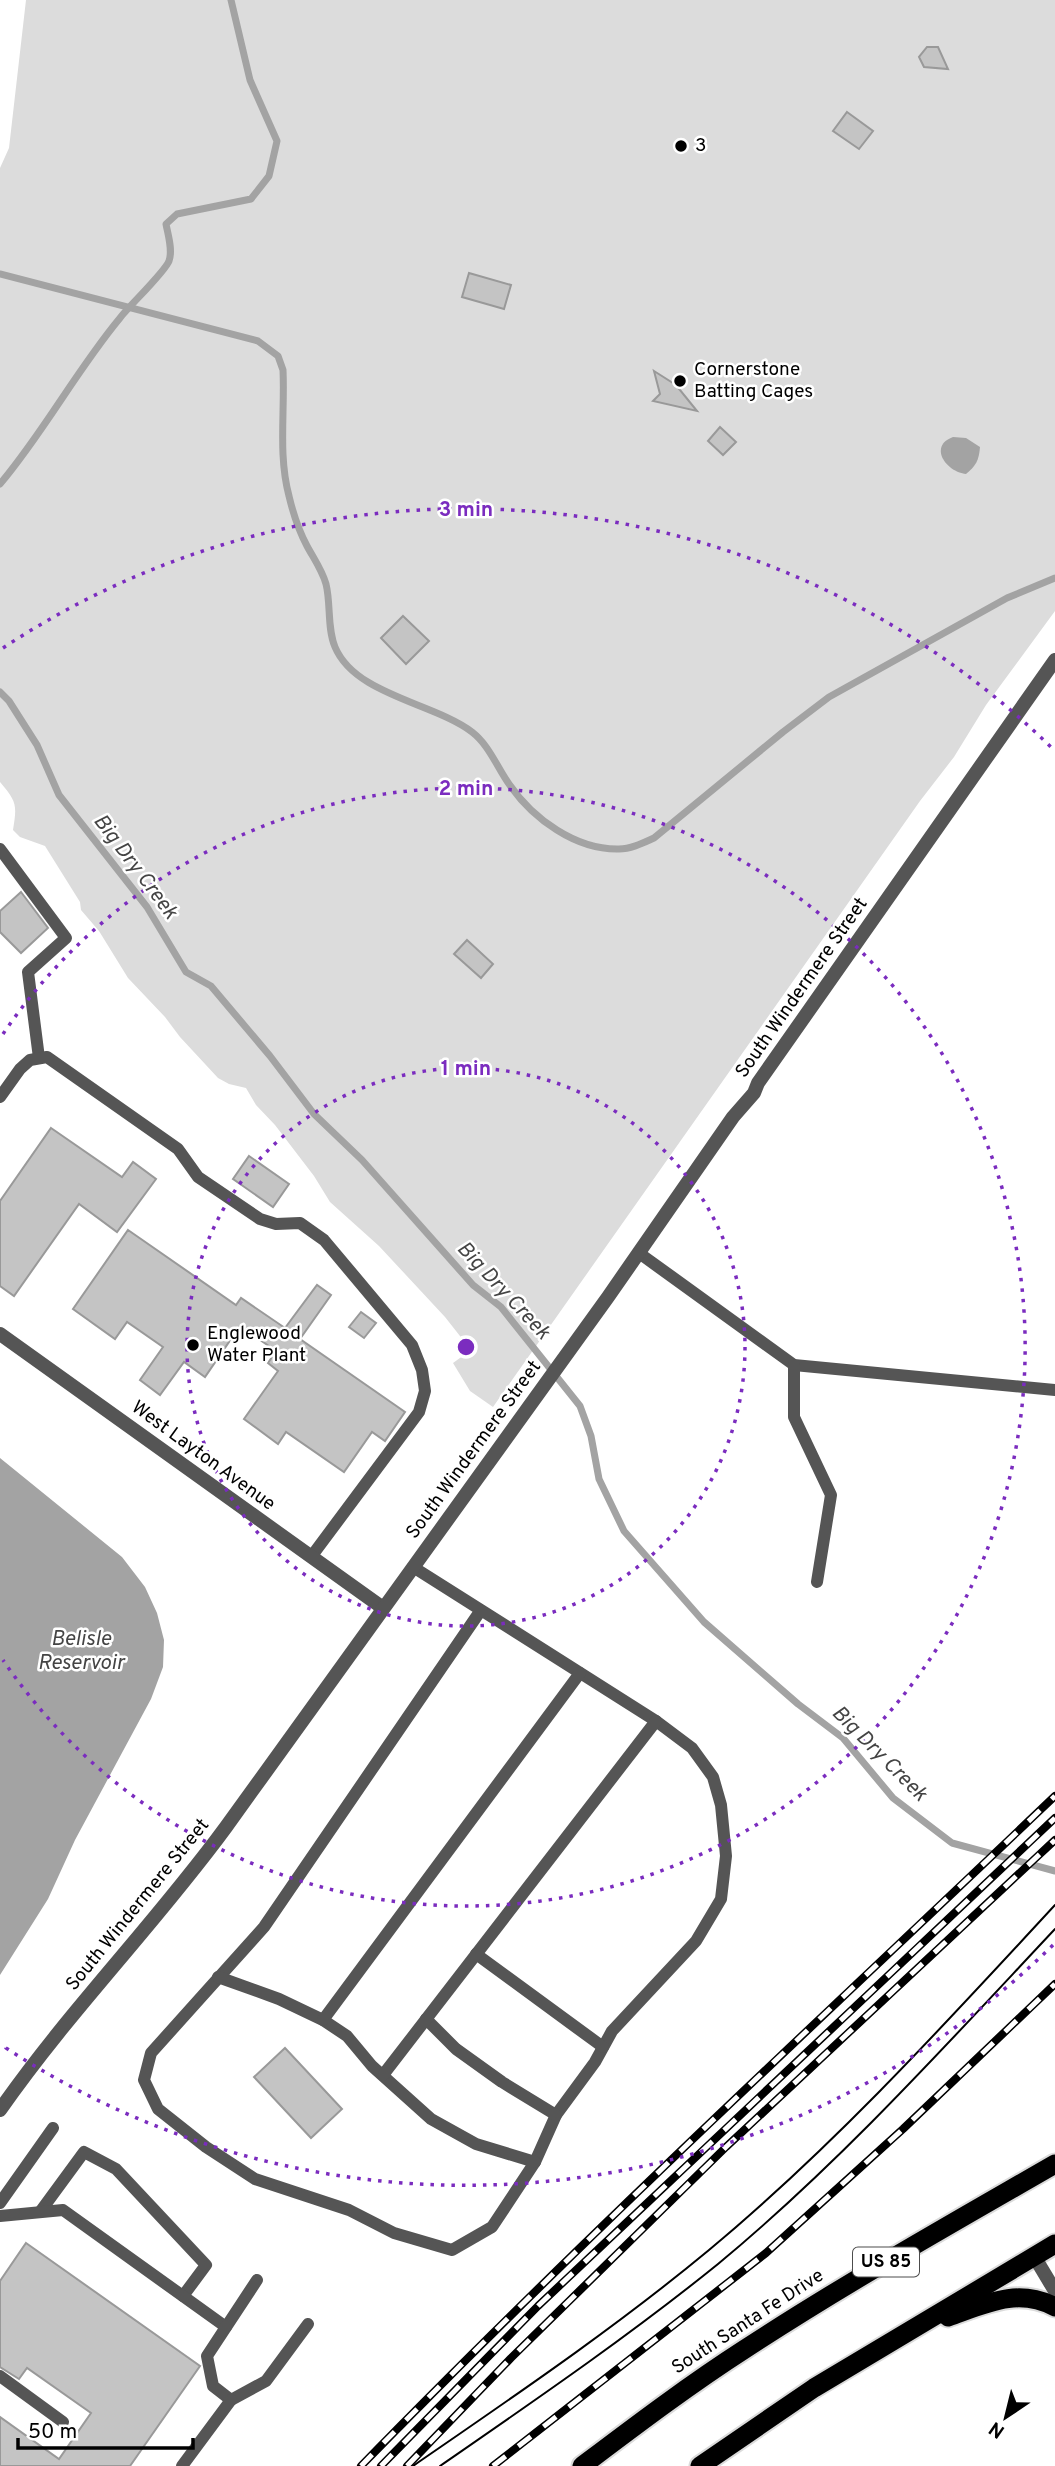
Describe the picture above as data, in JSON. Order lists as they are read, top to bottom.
{
  "streets": {
    "highway": ["US 85", "South Santa Fe Drive"],
    "street": ["South Windermere Street", "West Layton Avenue"]
  },
  "crossings": [
    ["South Windermere Street", "West Layton Avenue"]
  ],
  "water": ["Big Dry Creek", "Belisle Reservoir"],
  "places": ["3", "Cornerstone Batting Cages", "Englewood Water Plant"],
  "scale_bar": "50 m",
  "north": "bottom left",
  "rings": ["3 min", "2 min", "1 min"]
}
